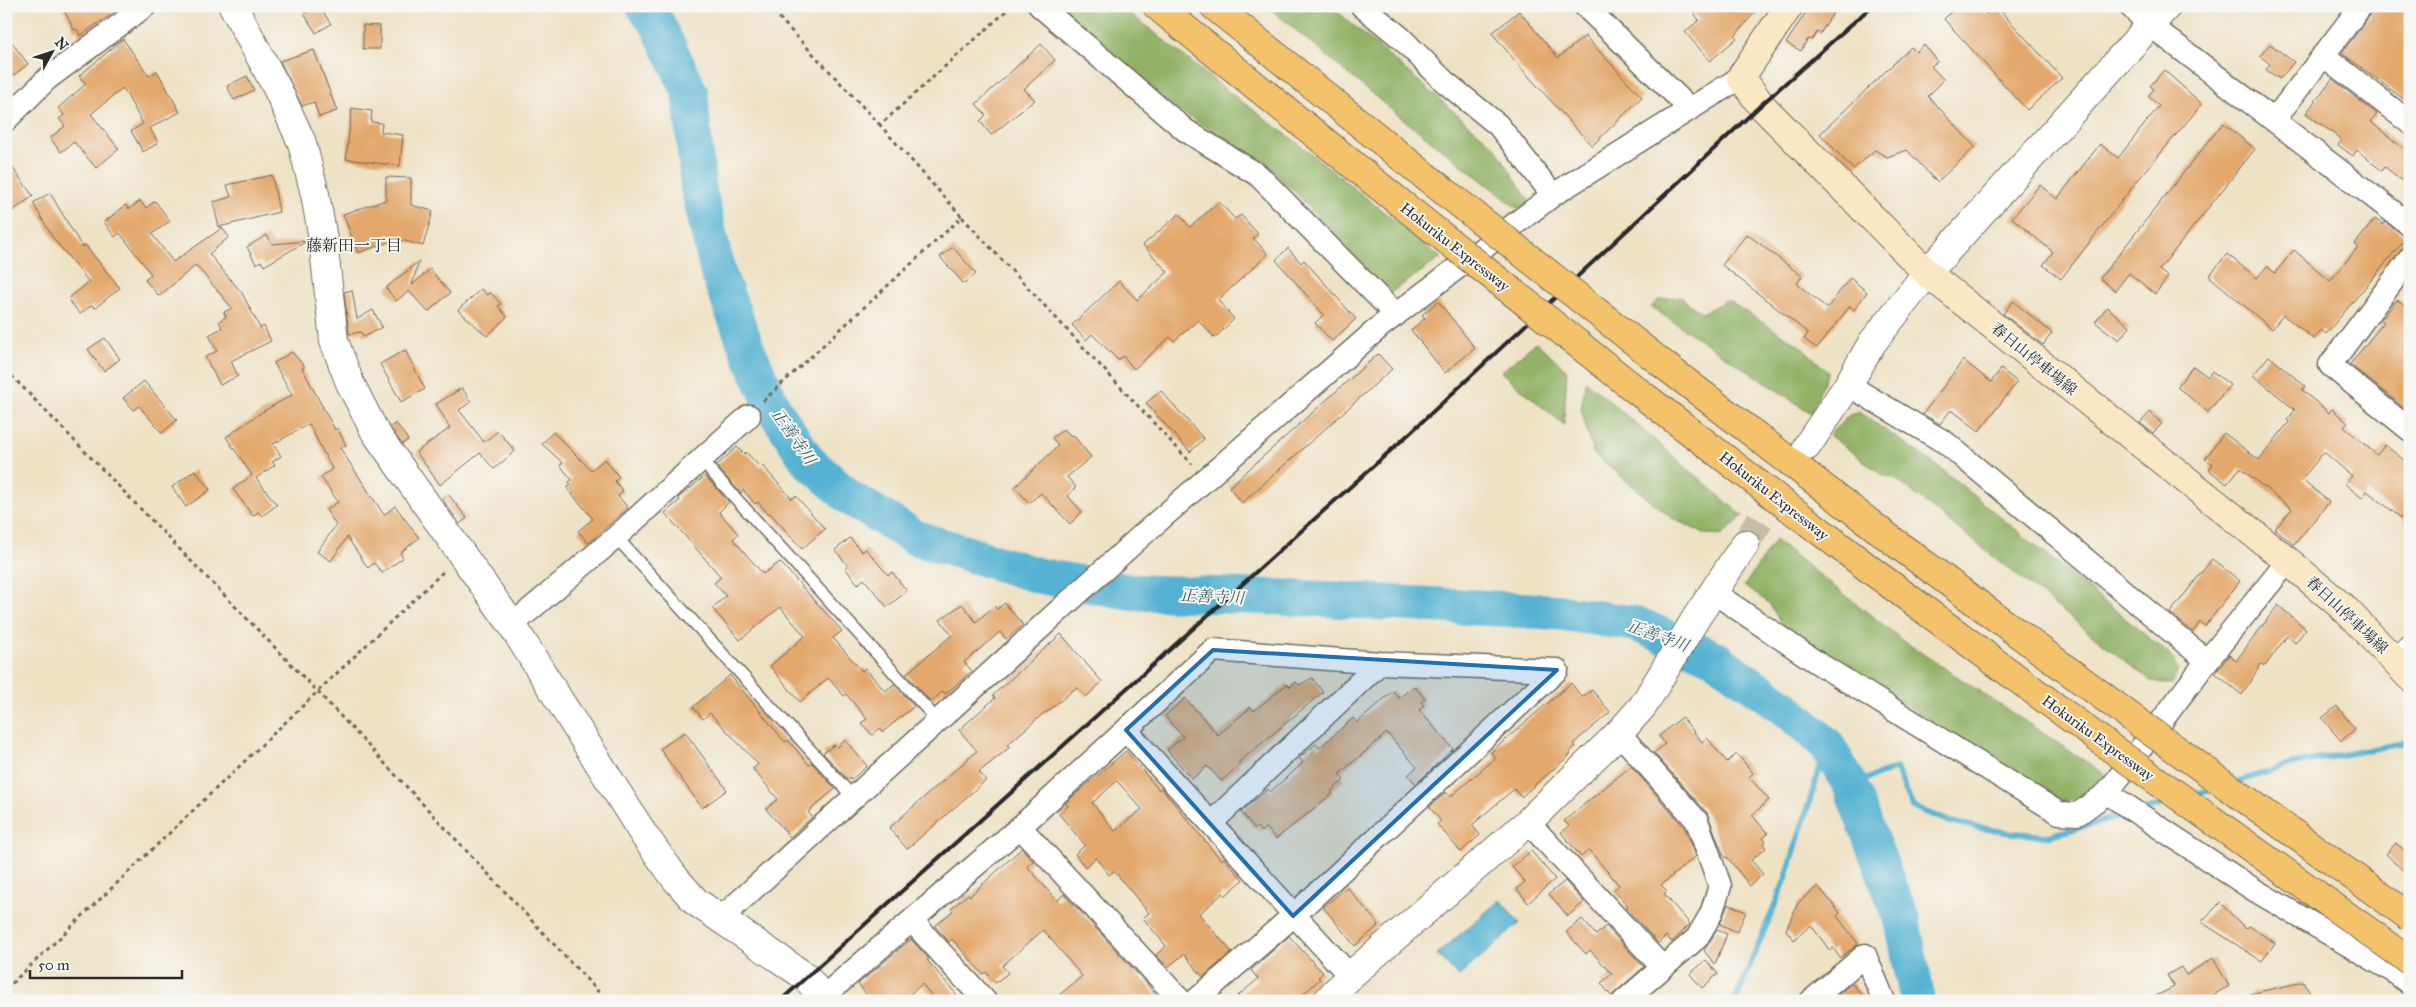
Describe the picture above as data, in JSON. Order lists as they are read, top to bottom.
{
  "streets": {
    "highway": ["Hokuriku Expressway"],
    "main road": ["春日山停車場線"]
  },
  "districts": ["藤新田一丁目"],
  "water": ["正善寺川"],
  "scale_bar": "50 m",
  "north": "top right"
}
